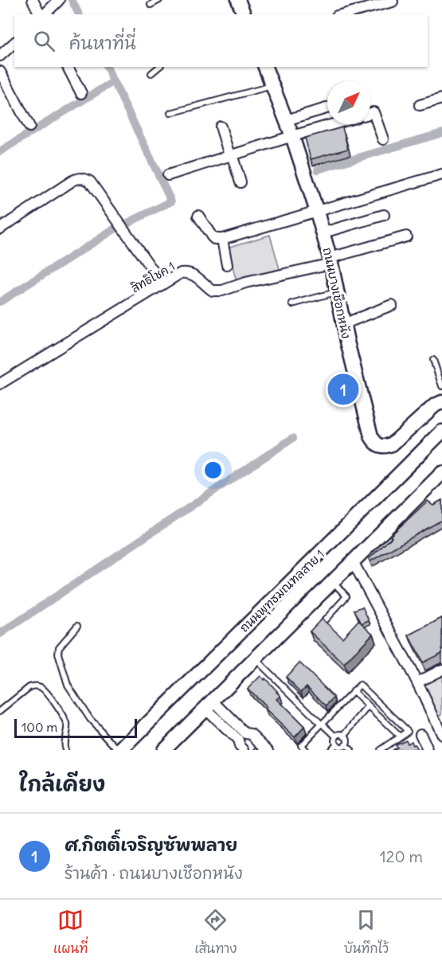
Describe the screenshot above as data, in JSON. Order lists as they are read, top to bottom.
{
  "streets": {
    "main road": ["ถนนบางเชือกหนัง", "ถนนพุทธมณฑลสาย 1"],
    "street": ["สิทธิโชค 1"]
  },
  "crossings": [
    ["สิทธิโชค 1", "ถนนบางเชือกหนัง"]
  ],
  "scale_bar": "100 m",
  "north": "top right",
  "page": {
    "search": "ค้นหาที่นี่",
    "pins": "1",
    "scale": "100 m",
    "heading": "ใกล้เคียง",
    "list": [
      {
        "mark": "1",
        "name": "ศ.กิตติ์เจริญซัพพลาย",
        "note": "ร้านค้า · ถนนบางเชือกหนัง",
        "value": "120 m"
      }
    ],
    "nav": ["แผนที่", "เส้นทาง", "บันทึกไว้"]
  }
}
